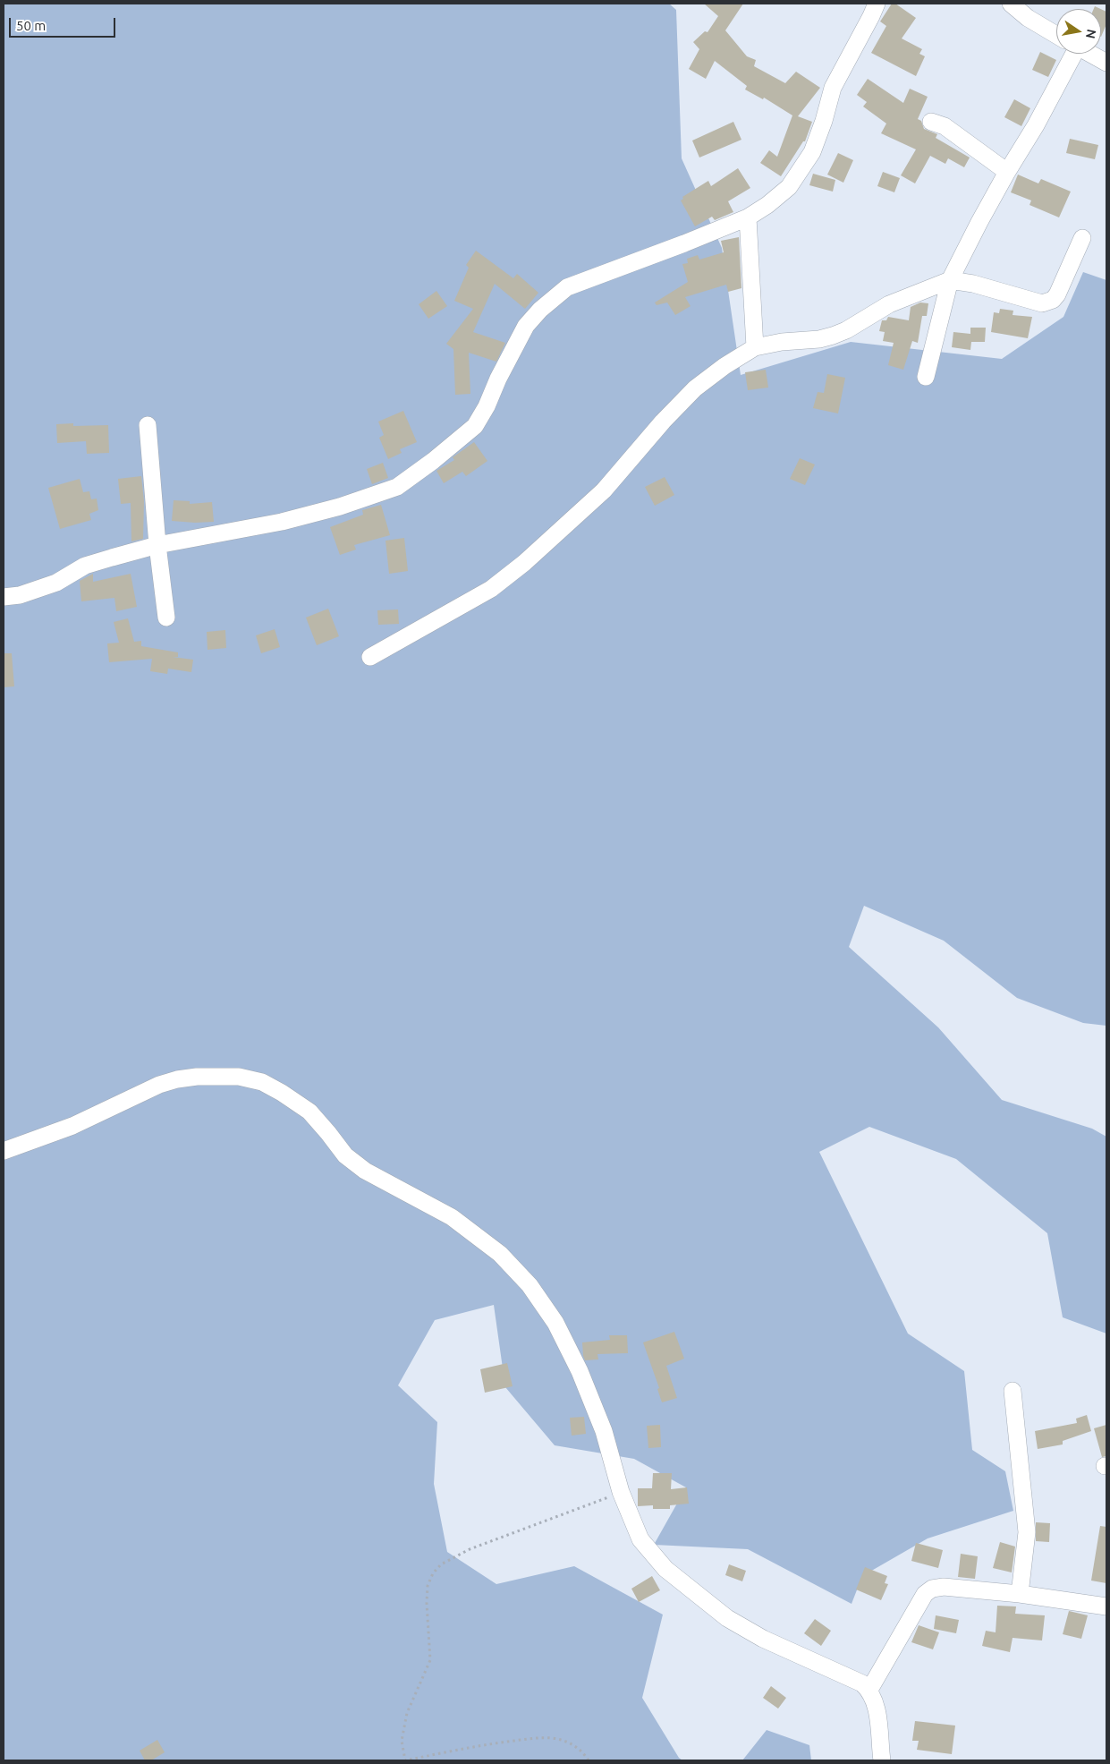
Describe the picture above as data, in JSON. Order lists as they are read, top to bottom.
{
  "scale_bar": "50 m",
  "north": "right"
}
